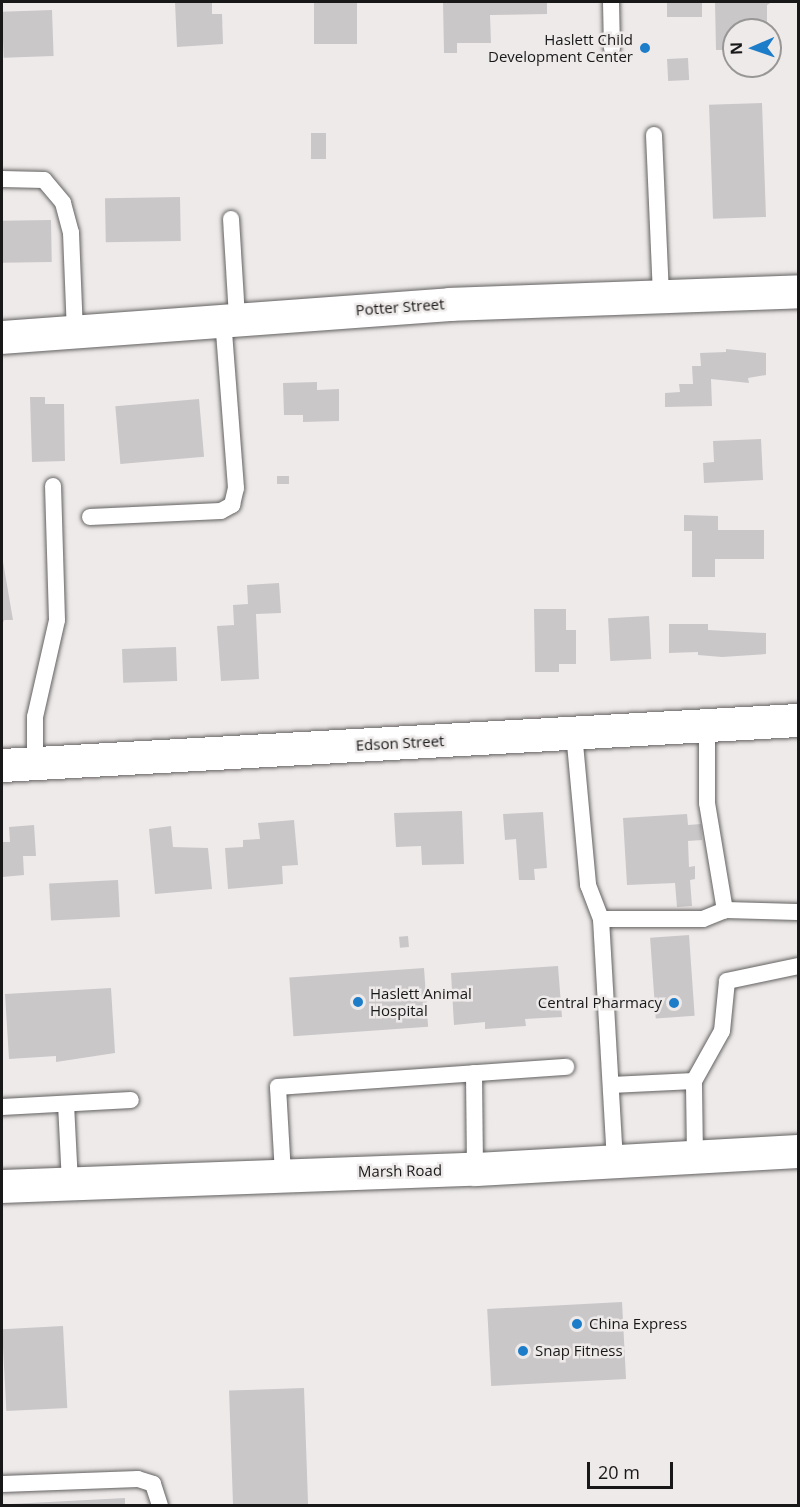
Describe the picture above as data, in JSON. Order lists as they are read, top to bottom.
{
  "streets": {
    "street": ["Potter Street", "Edson Street", "Marsh Road"]
  },
  "places": [
    "Haslett Child Development Center",
    "Haslett Animal Hospital",
    "Central Pharmacy",
    "China Express",
    "Snap Fitness"
  ],
  "scale_bar": "20 m",
  "north": "left"
}
